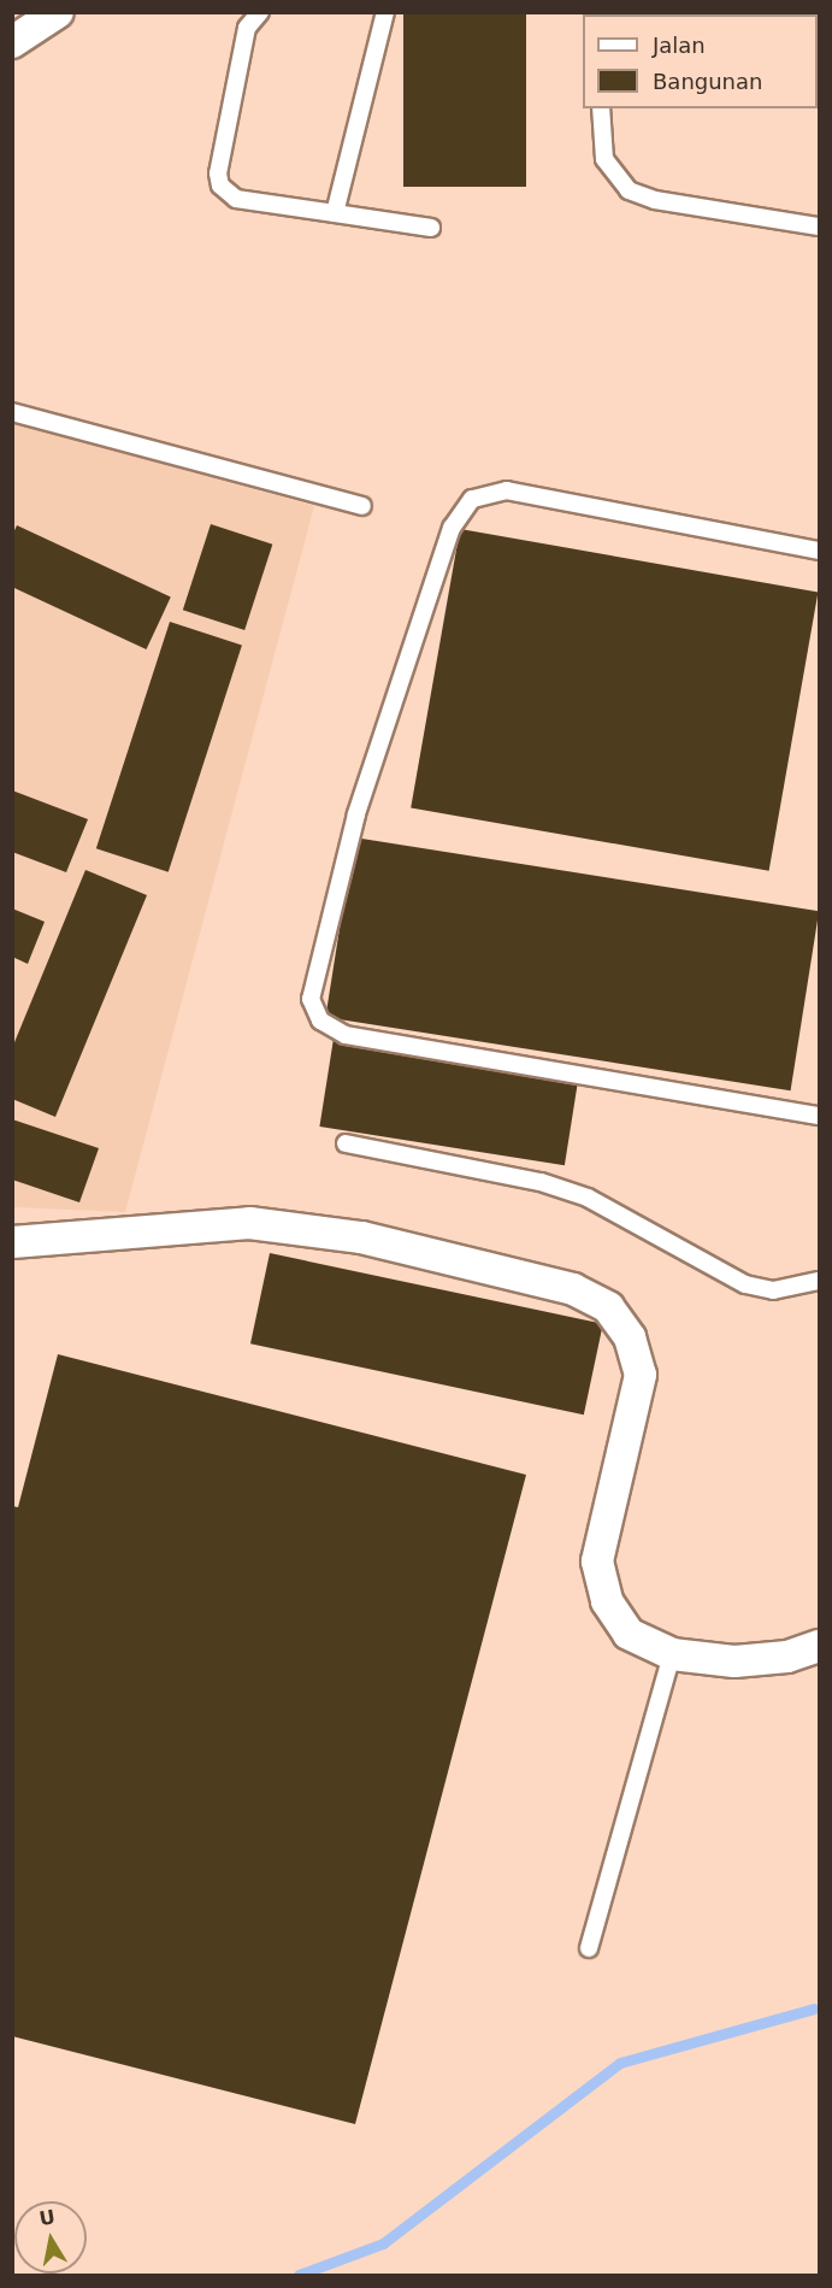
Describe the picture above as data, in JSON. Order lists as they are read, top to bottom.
{
  "legend": ["Jalan", "Bangunan"],
  "north": "top"
}
